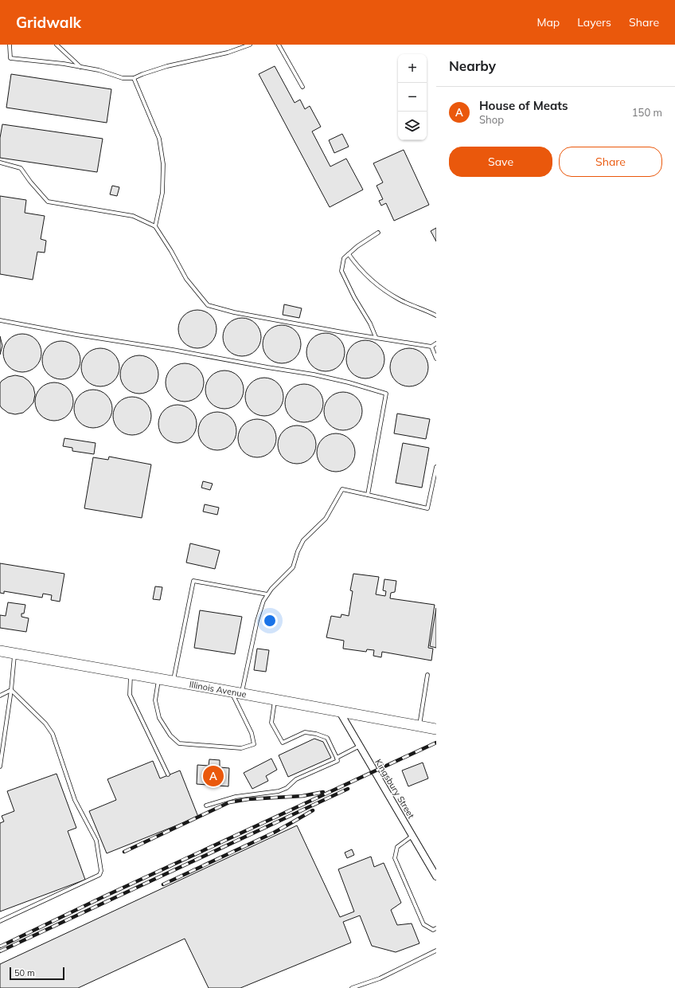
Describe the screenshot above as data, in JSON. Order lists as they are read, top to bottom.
{
  "streets": {
    "main road": ["Illinois Avenue"],
    "street": ["Kingsbury Street"]
  },
  "crossings": [
    ["Illinois Avenue", "Kingsbury Street"]
  ],
  "scale_bar": "50 m",
  "page": {
    "header": "Gridwalk",
    "nav": ["Map", "Layers", "Share"],
    "heading": "Nearby",
    "map_buttons": ["+", "−"],
    "list": [
      {
        "mark": "A",
        "name": "House of Meats",
        "note": "Shop",
        "value": "150 m"
      }
    ],
    "buttons": ["Save", "Share"],
    "pins": "A",
    "scale": "50 m"
  }
}
